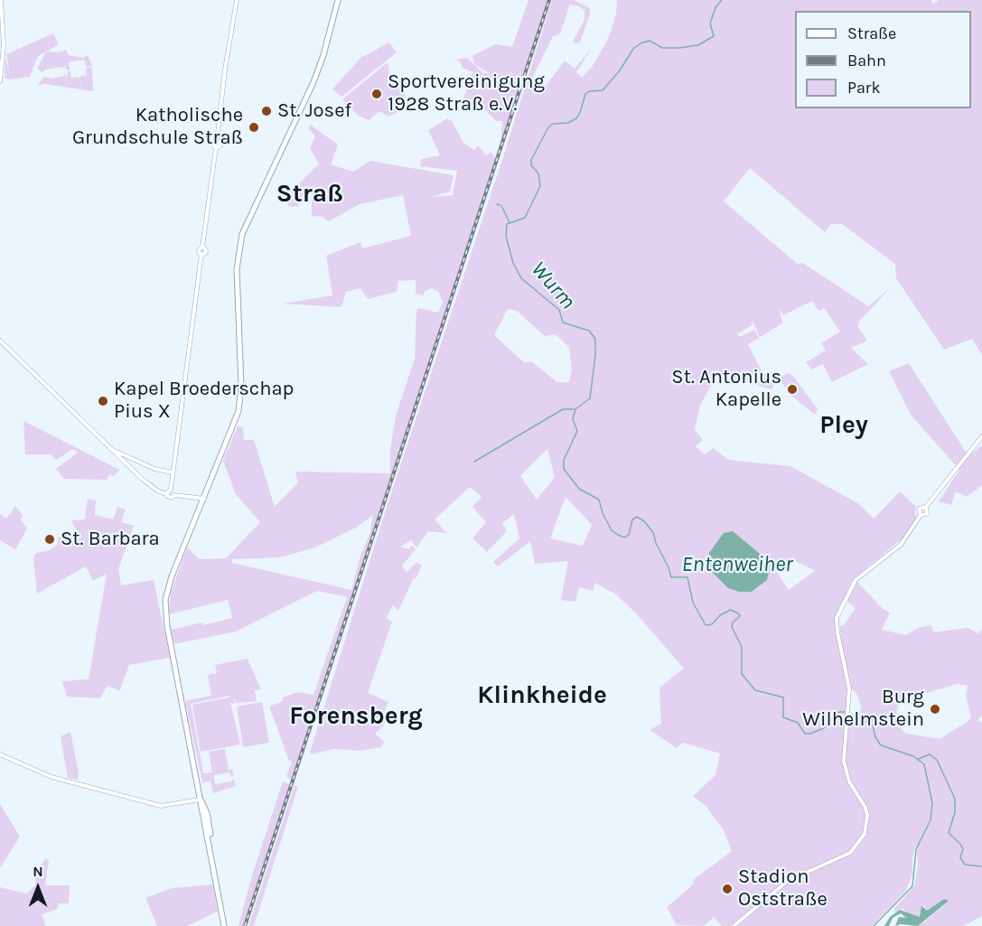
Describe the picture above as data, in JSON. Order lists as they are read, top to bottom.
{
  "districts": [
    "Straß",
    "Pley",
    "Klinkheide",
    "Forensberg"
  ],
  "water": ["Wurm", "Entenweiher"],
  "places": [
    "Sportvereinigung 1928 Straß e.V.",
    "St. Josef",
    "Katholische Grundschule Straß",
    "St. Antonius Kapelle",
    "Kapel Broederschap Pius X",
    "St. Barbara",
    "Burg Wilhelmstein",
    "Stadion Oststraße"
  ],
  "legend": ["Straße", "Bahn", "Park"],
  "north": "top"
}
